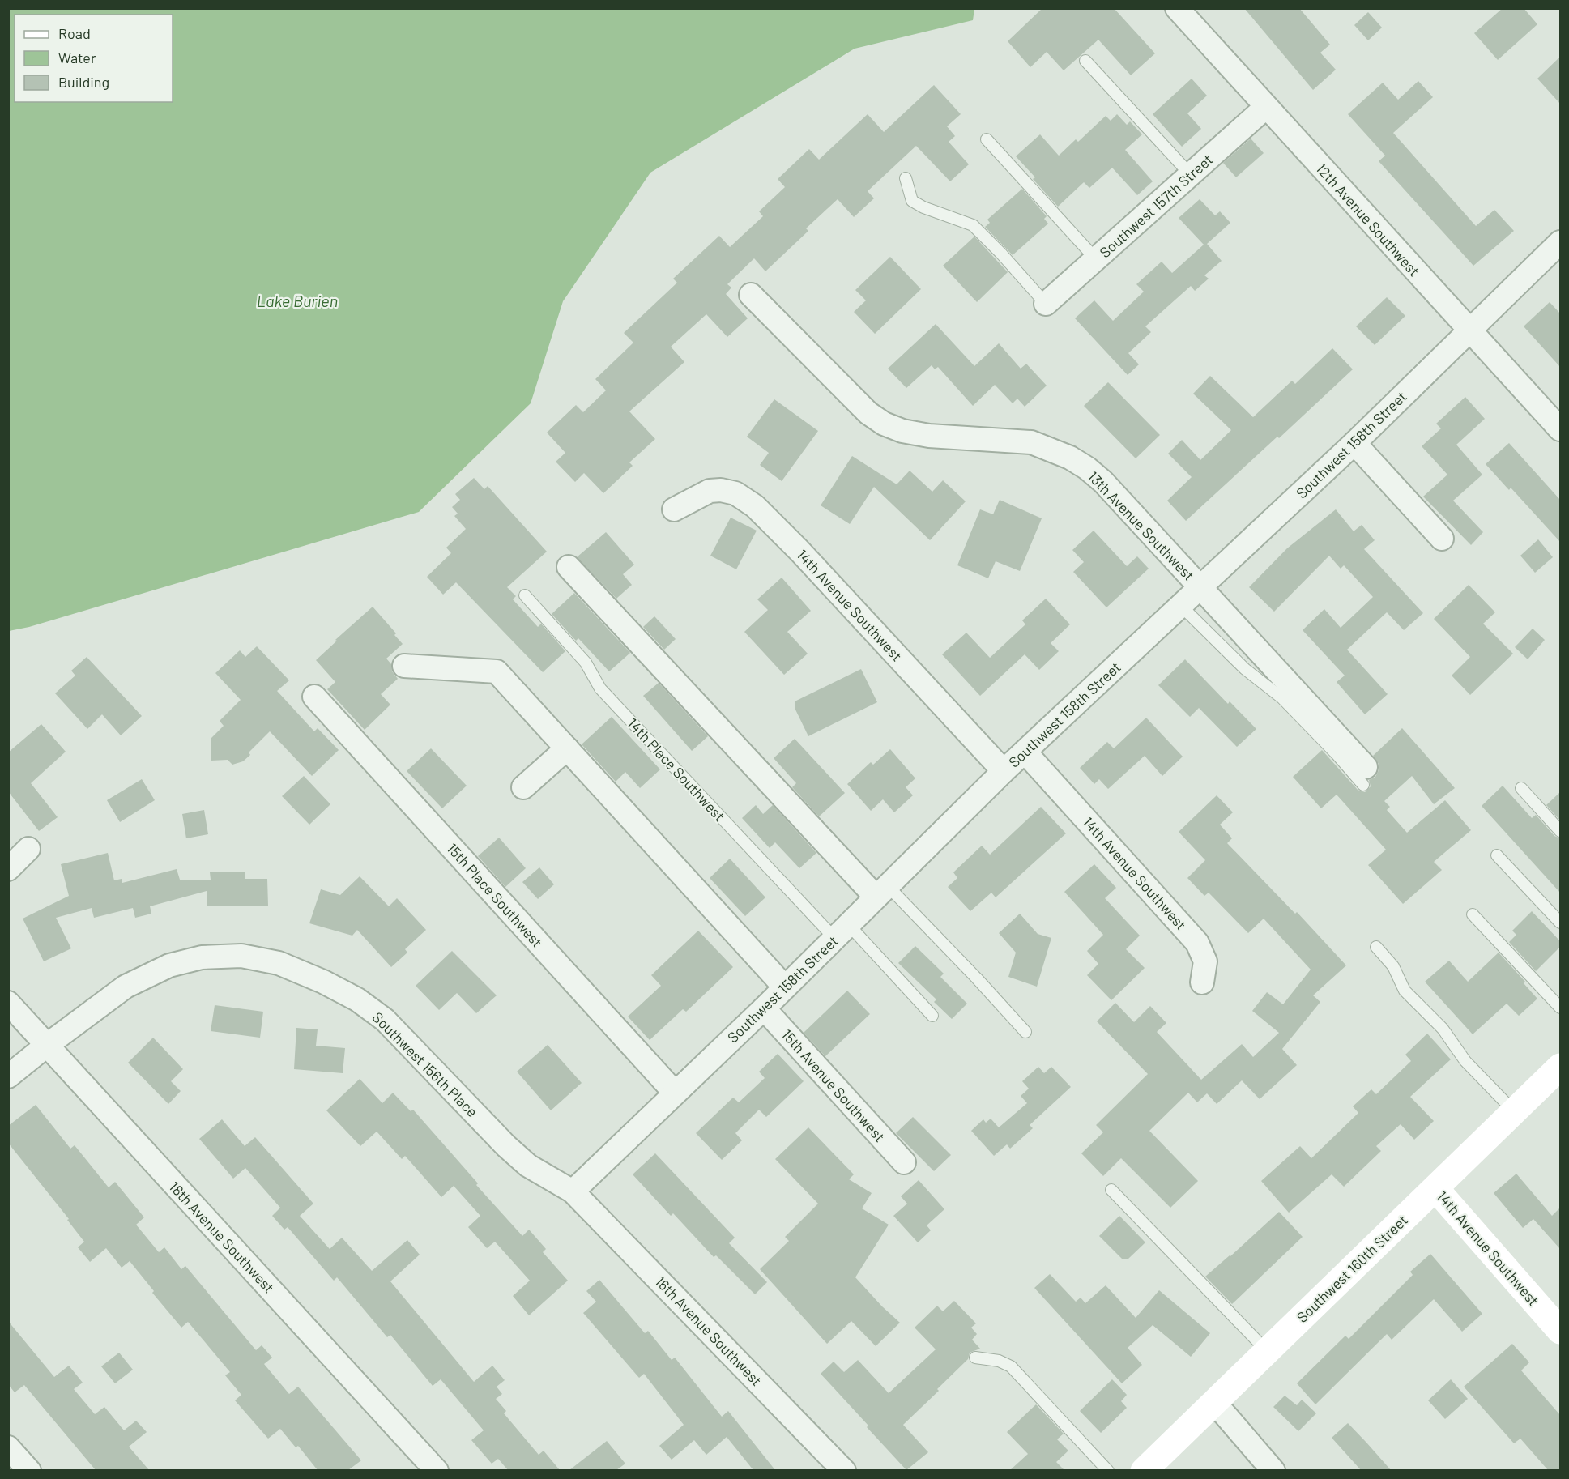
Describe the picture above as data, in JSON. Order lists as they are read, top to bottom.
{
  "streets": {
    "street": [
      "Southwest 157th Street",
      "12th Avenue Southwest",
      "Southwest 158th Street",
      "13th Avenue Southwest",
      "14th Avenue Southwest",
      "15th Place Southwest",
      "Southwest 156th Place",
      "15th Avenue Southwest",
      "18th Avenue Southwest",
      "Southwest 160th Street",
      "16th Avenue Southwest"
    ],
    "lane": ["14th Place Southwest"]
  },
  "crossings": [
    ["Southwest 157th Street", "12th Avenue Southwest"],
    ["12th Avenue Southwest", "Southwest 158th Street"],
    ["Southwest 158th Street", "13th Avenue Southwest"],
    ["Southwest 158th Street", "14th Avenue Southwest"],
    ["Southwest 158th Street", "14th Place Southwest"],
    ["Southwest 158th Street", "15th Place Southwest"],
    ["Southwest 158th Street", "Southwest 156th Place"],
    ["Southwest 158th Street", "15th Avenue Southwest"],
    ["Southwest 158th Street", "16th Avenue Southwest"],
    ["14th Avenue Southwest", "Southwest 160th Street"],
    ["Southwest 156th Place", "18th Avenue Southwest"],
    ["Southwest 156th Place", "16th Avenue Southwest"]
  ],
  "water": ["Lake Burien"],
  "legend": ["Road", "Water", "Building"]
}
